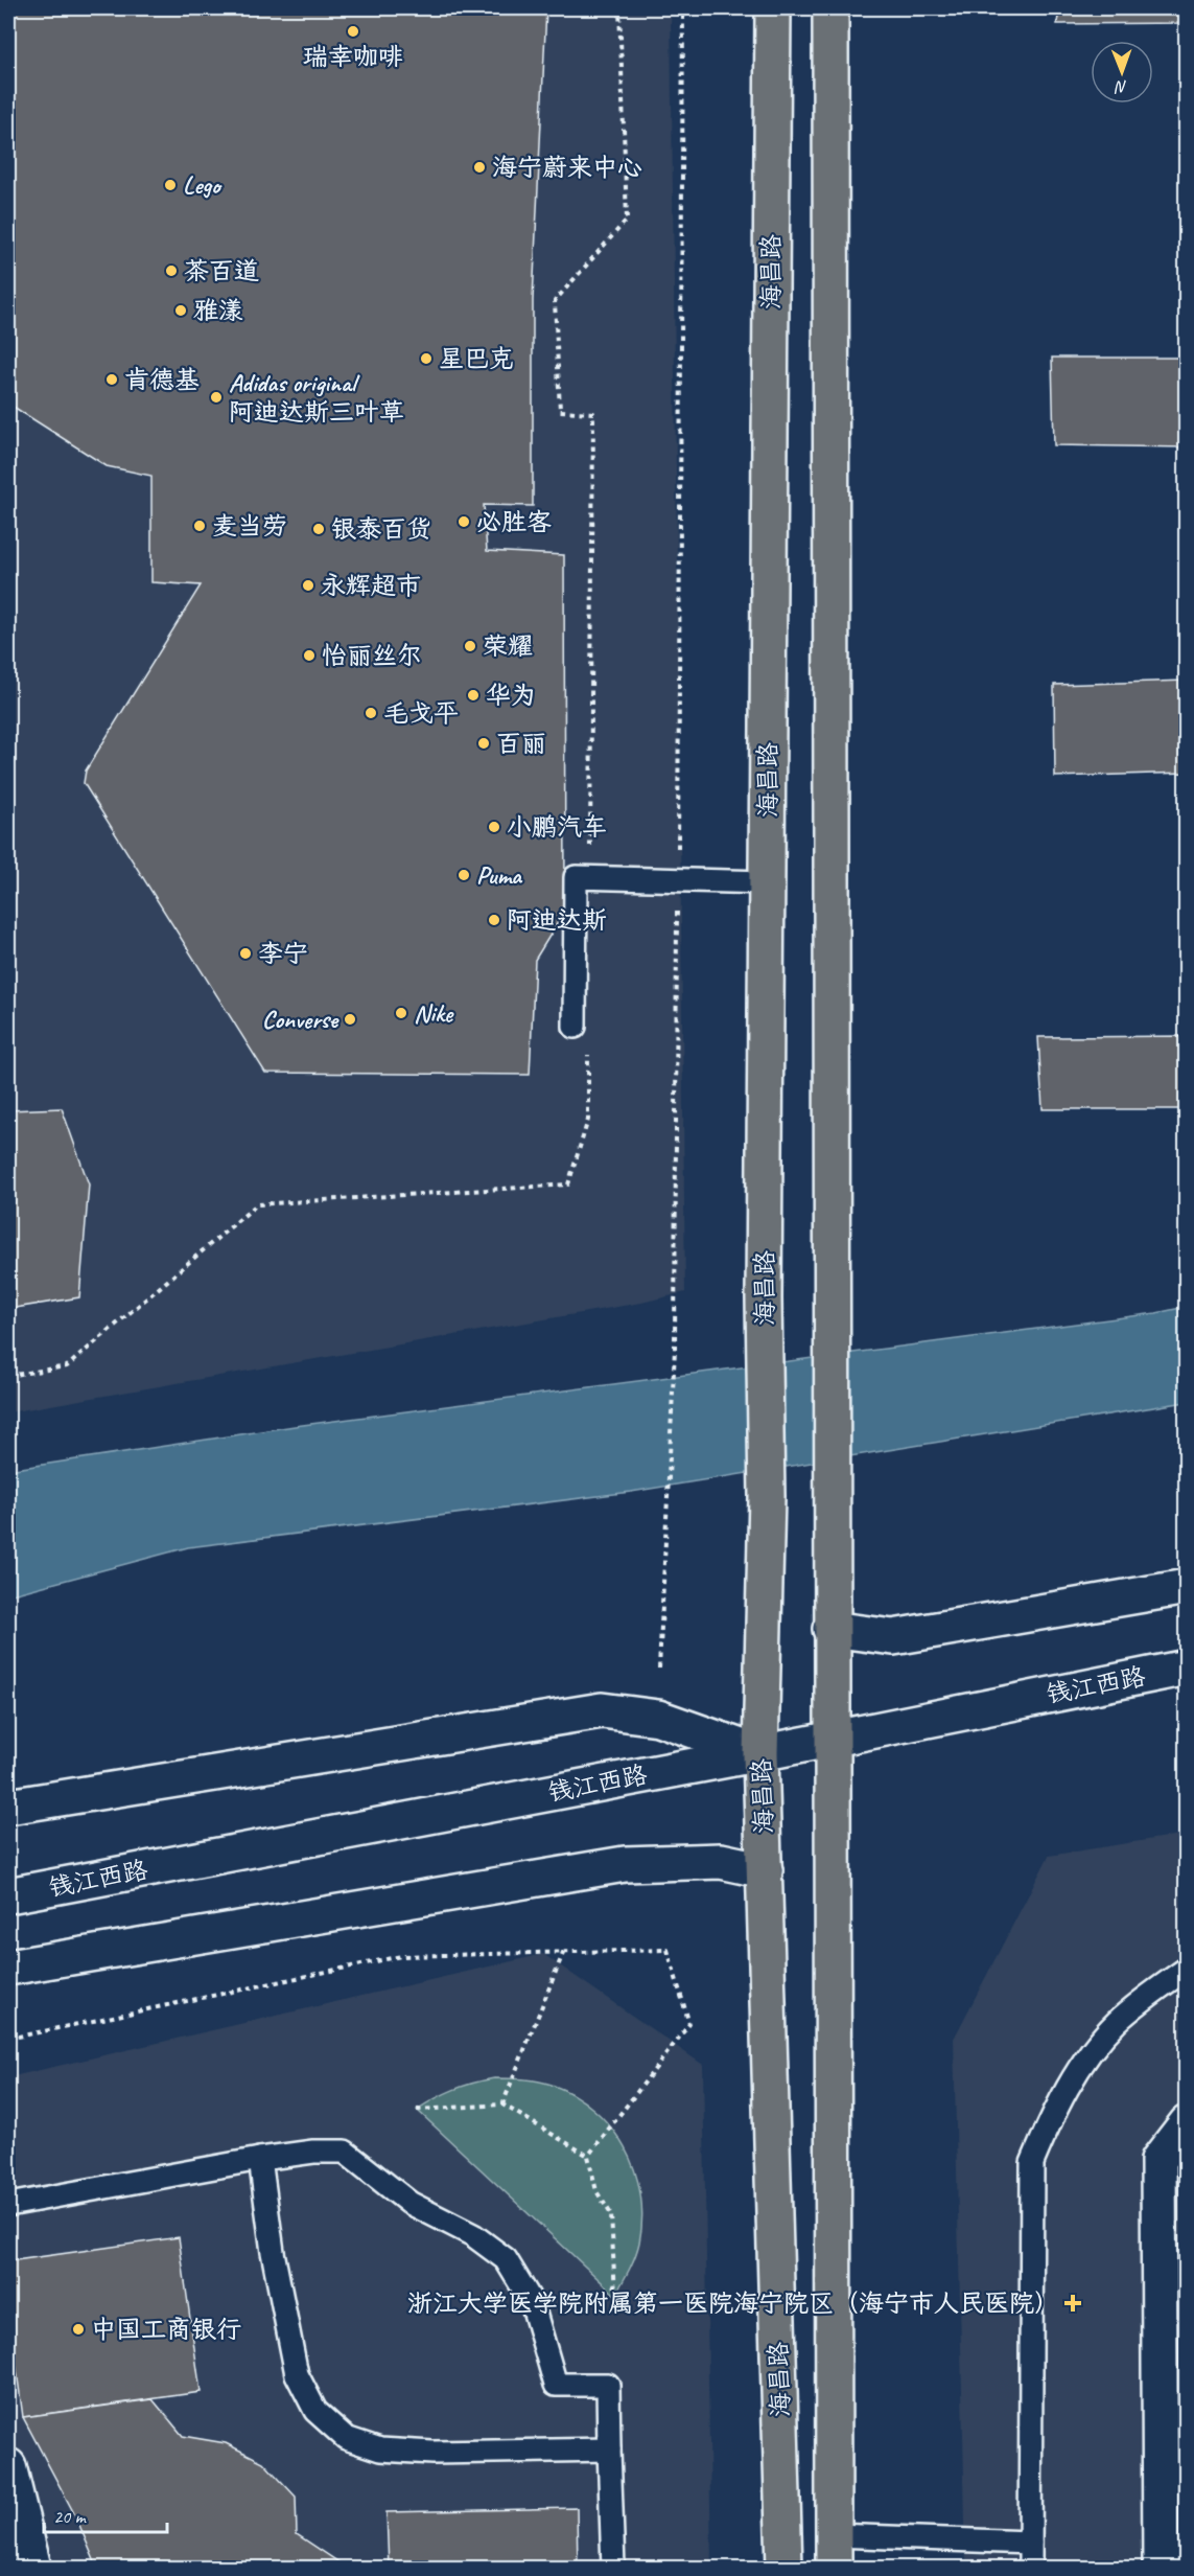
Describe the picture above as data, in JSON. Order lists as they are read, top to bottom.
{
  "streets": {
    "main road": ["海昌路", "钱江西路"]
  },
  "crossings": [
    ["海昌路", "钱江西路"]
  ],
  "places": {
    "other": [
      "瑞幸咖啡",
      "海宁蔚来中心",
      "Lego",
      "茶百道",
      "雅漾",
      "星巴克",
      "肯德基",
      "Adidas original 阿迪达斯三叶草",
      "必胜客",
      "麦当劳",
      "银泰百货",
      "永辉超市",
      "荣耀",
      "怡丽丝尔",
      "华为",
      "毛戈平",
      "百丽",
      "小鹏汽车",
      "Puma",
      "阿迪达斯",
      "李宁",
      "Nike",
      "Converse",
      "中国工商银行"
    ],
    "health": ["浙江大学医学院附属第一医院海宁院区（海宁市人民医院）"]
  },
  "scale_bar": "20 m",
  "north": "bottom"
}
